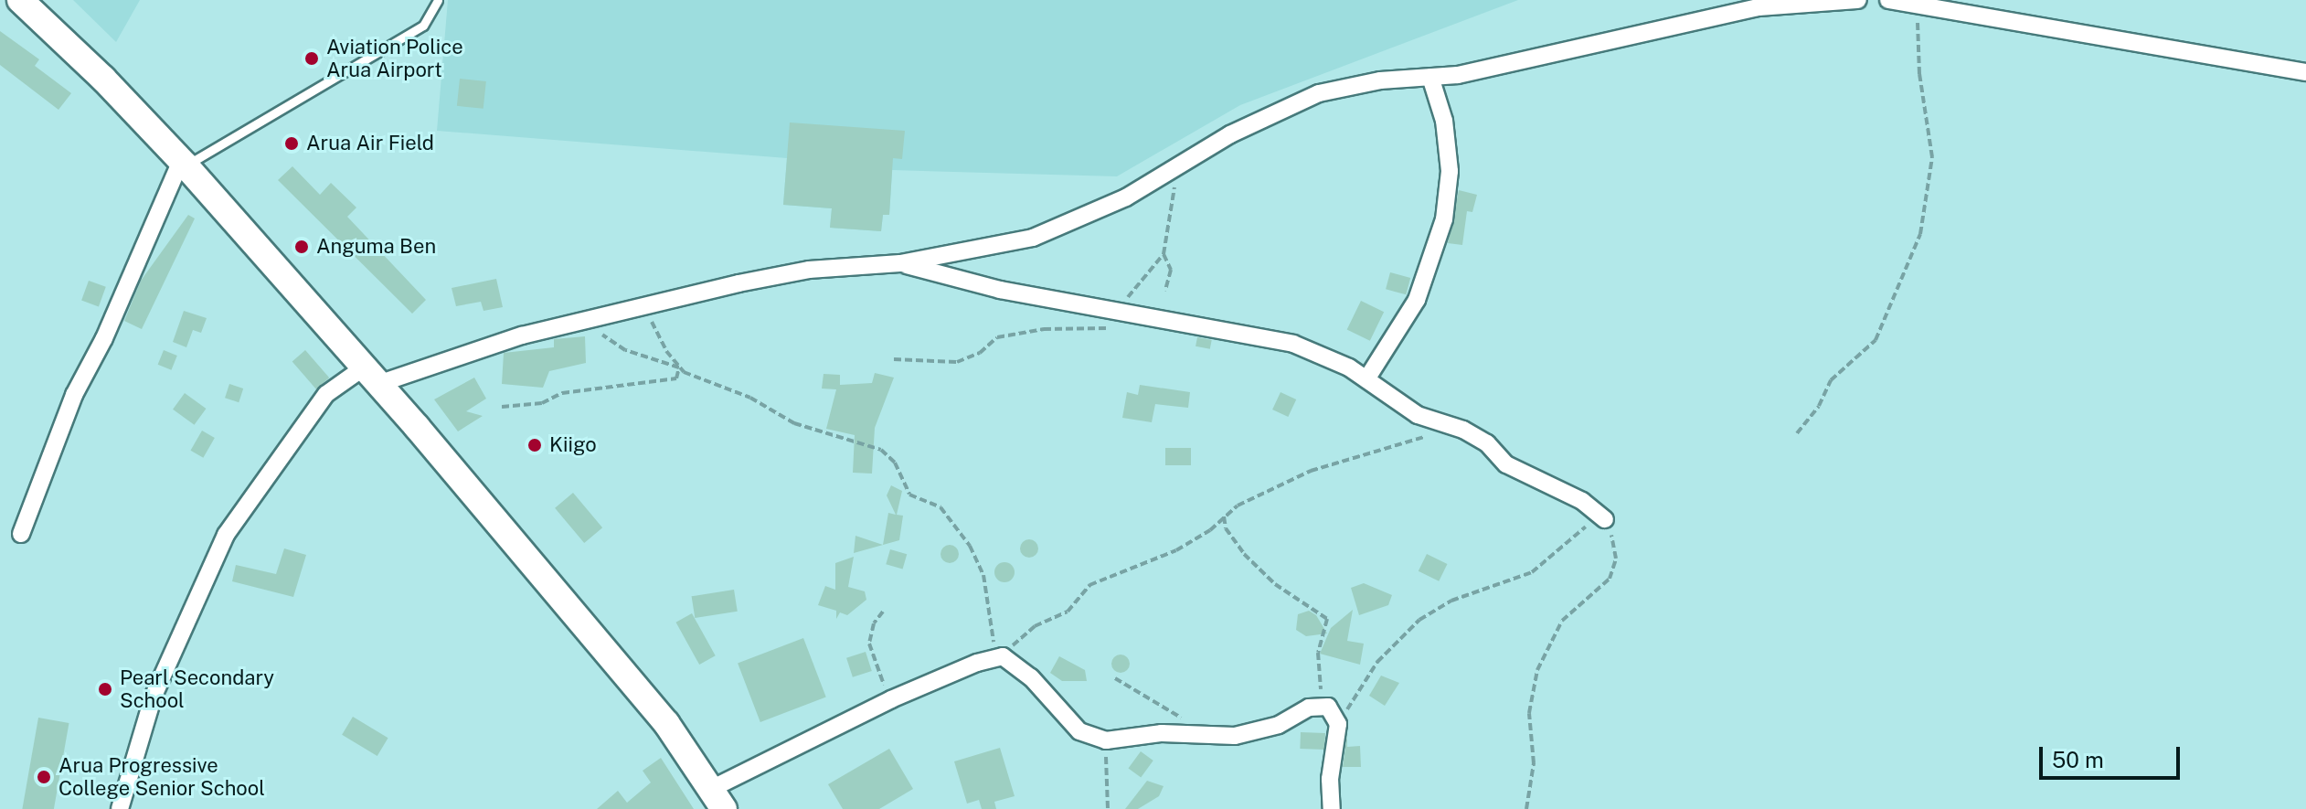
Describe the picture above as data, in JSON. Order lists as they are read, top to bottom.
{
  "places": [
    "Aviation Police Arua Airport",
    "Arua Air Field",
    "Anguma Ben",
    "Kiigo",
    "Pearl Secondary School",
    "Arua Progressive College Senior School"
  ],
  "scale_bar": "50 m"
}
